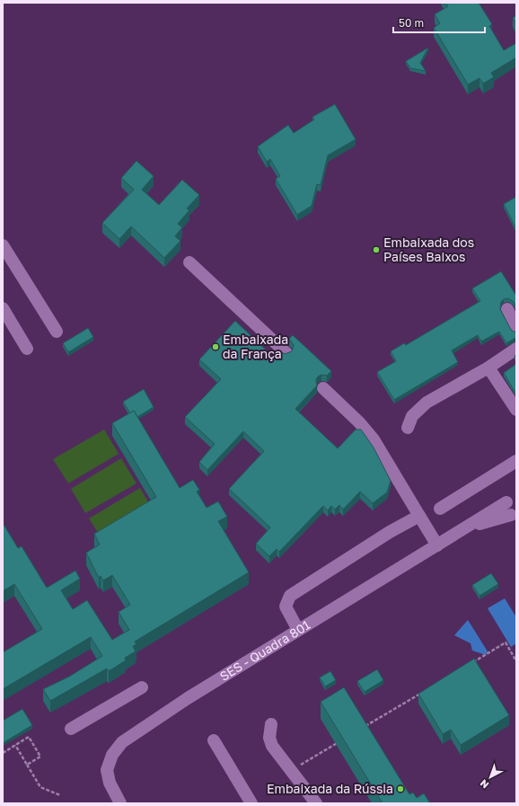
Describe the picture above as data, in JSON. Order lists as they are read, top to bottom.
{
  "streets": {
    "street": ["SES - Quadra 801"]
  },
  "places": ["Embaixada dos Países Baixos", "Embaixada da França", "Embaixada da Rússia"],
  "scale_bar": "50 m",
  "north": "bottom left"
}
